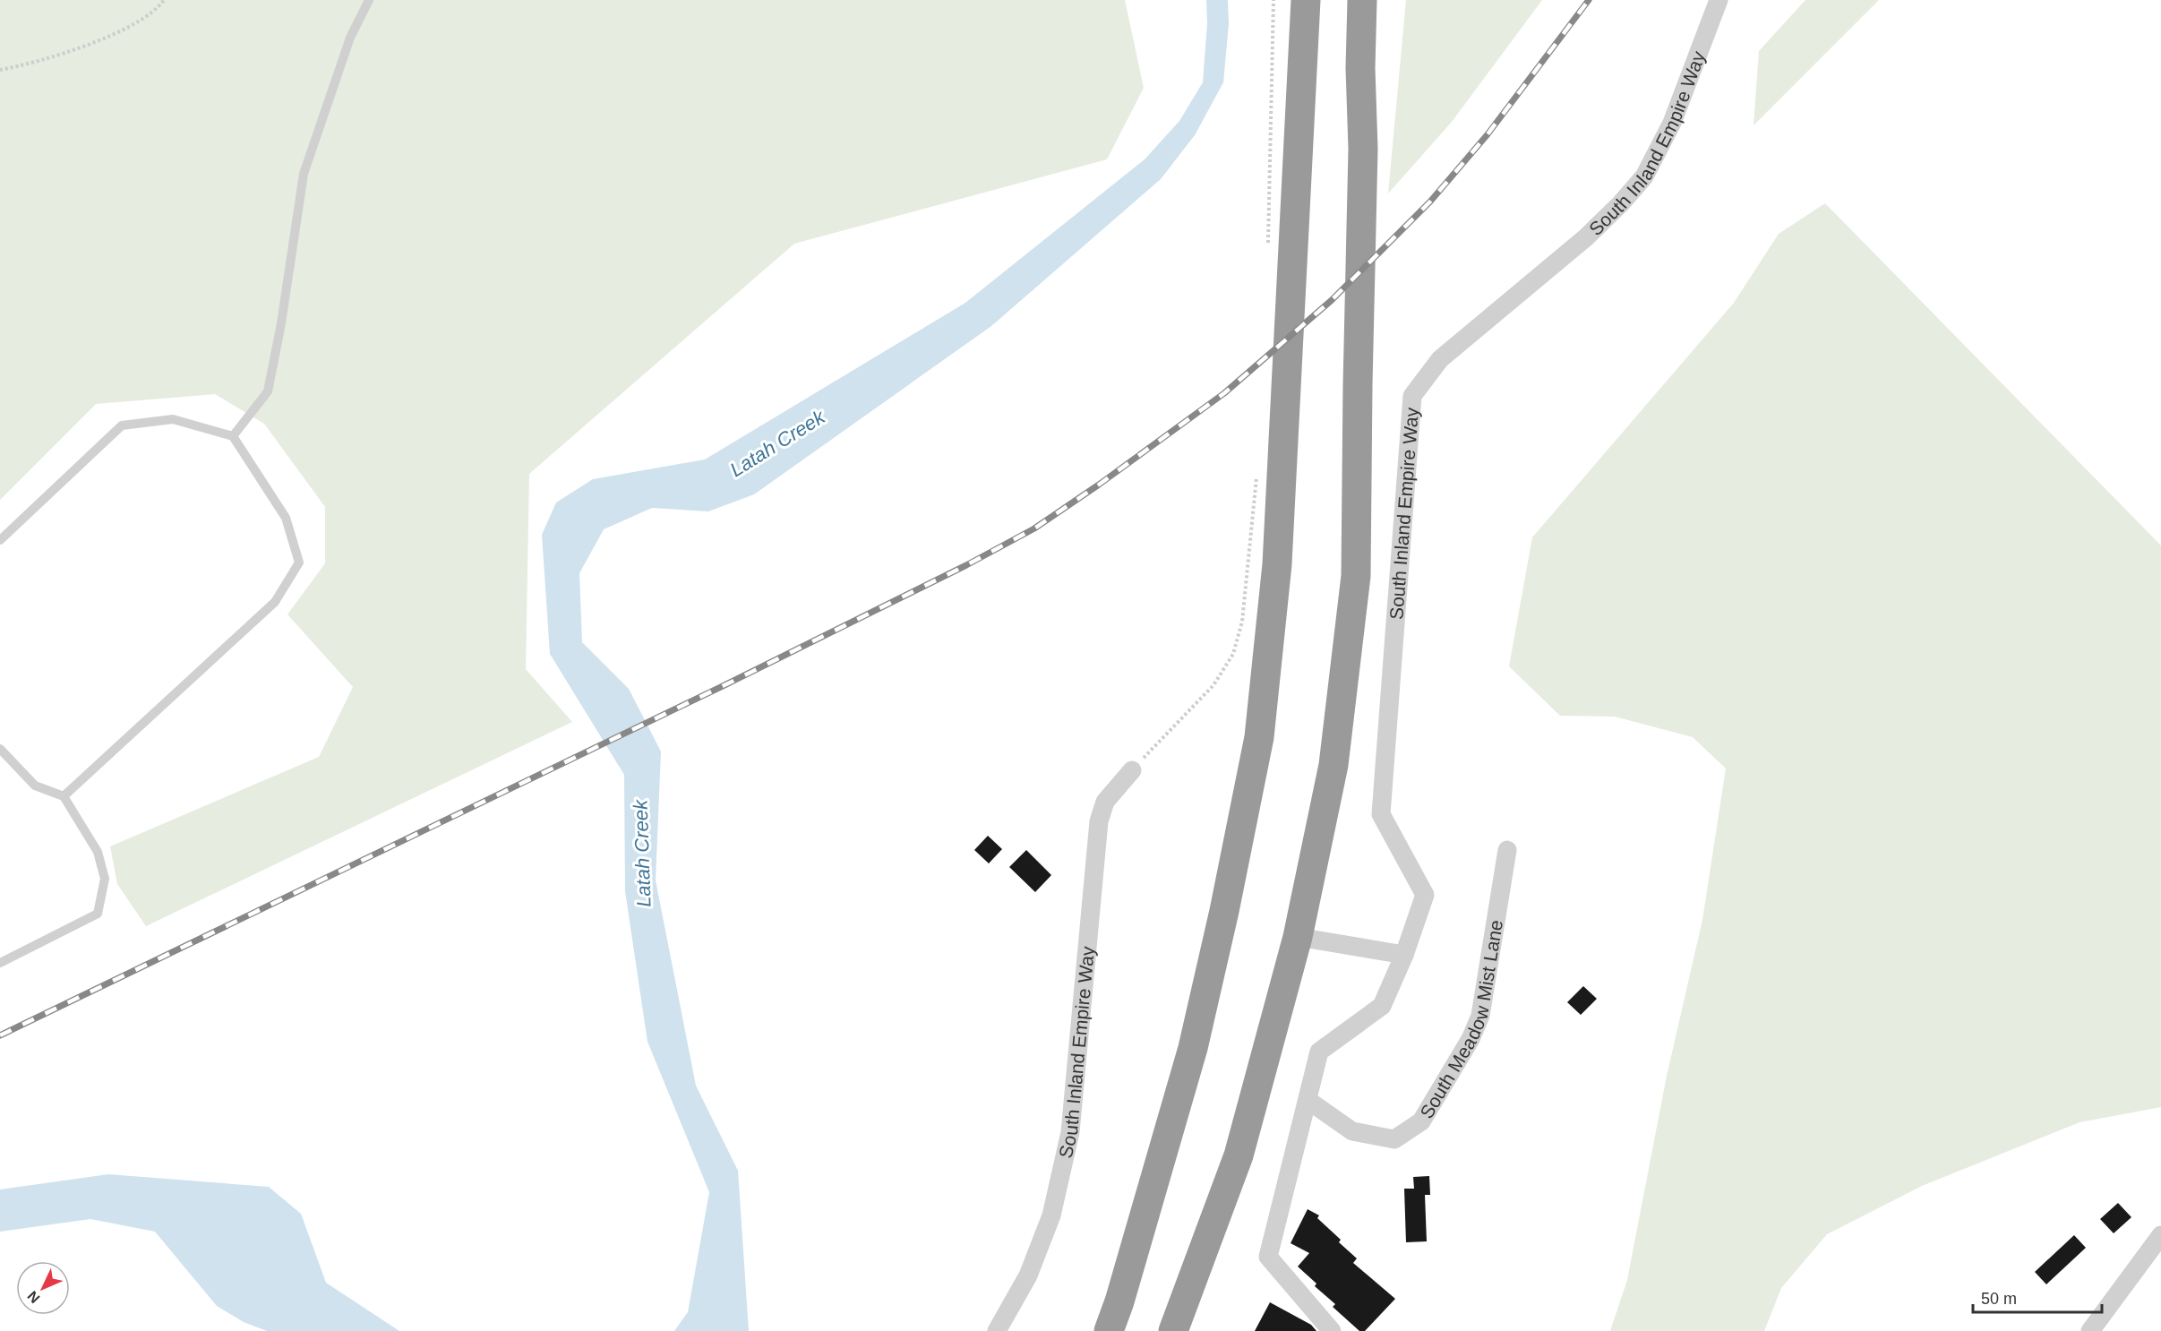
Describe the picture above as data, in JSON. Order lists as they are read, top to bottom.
{
  "streets": {
    "street": ["South Inland Empire Way", "South Meadow Mist Lane"]
  },
  "crossings": [
    ["South Inland Empire Way", "South Meadow Mist Lane"]
  ],
  "water": ["Latah Creek"],
  "scale_bar": "50 m",
  "north": "bottom left"
}
